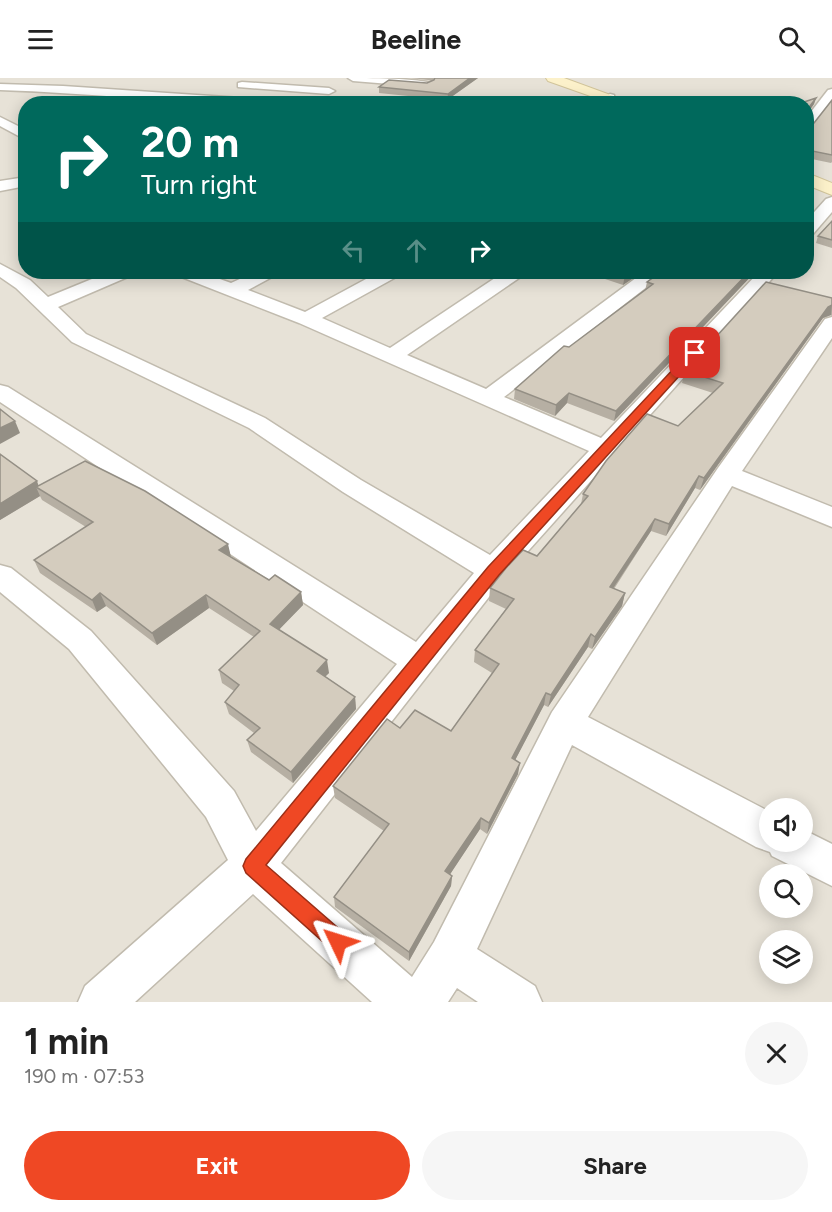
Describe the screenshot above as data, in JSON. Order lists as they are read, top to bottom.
{
  "page": {
    "header": "Beeline",
    "turn": ["20 m", "Turn right"],
    "heading": ["1 min", "190 m · 07:53"],
    "buttons": ["Exit", "Share"]
  }
}
